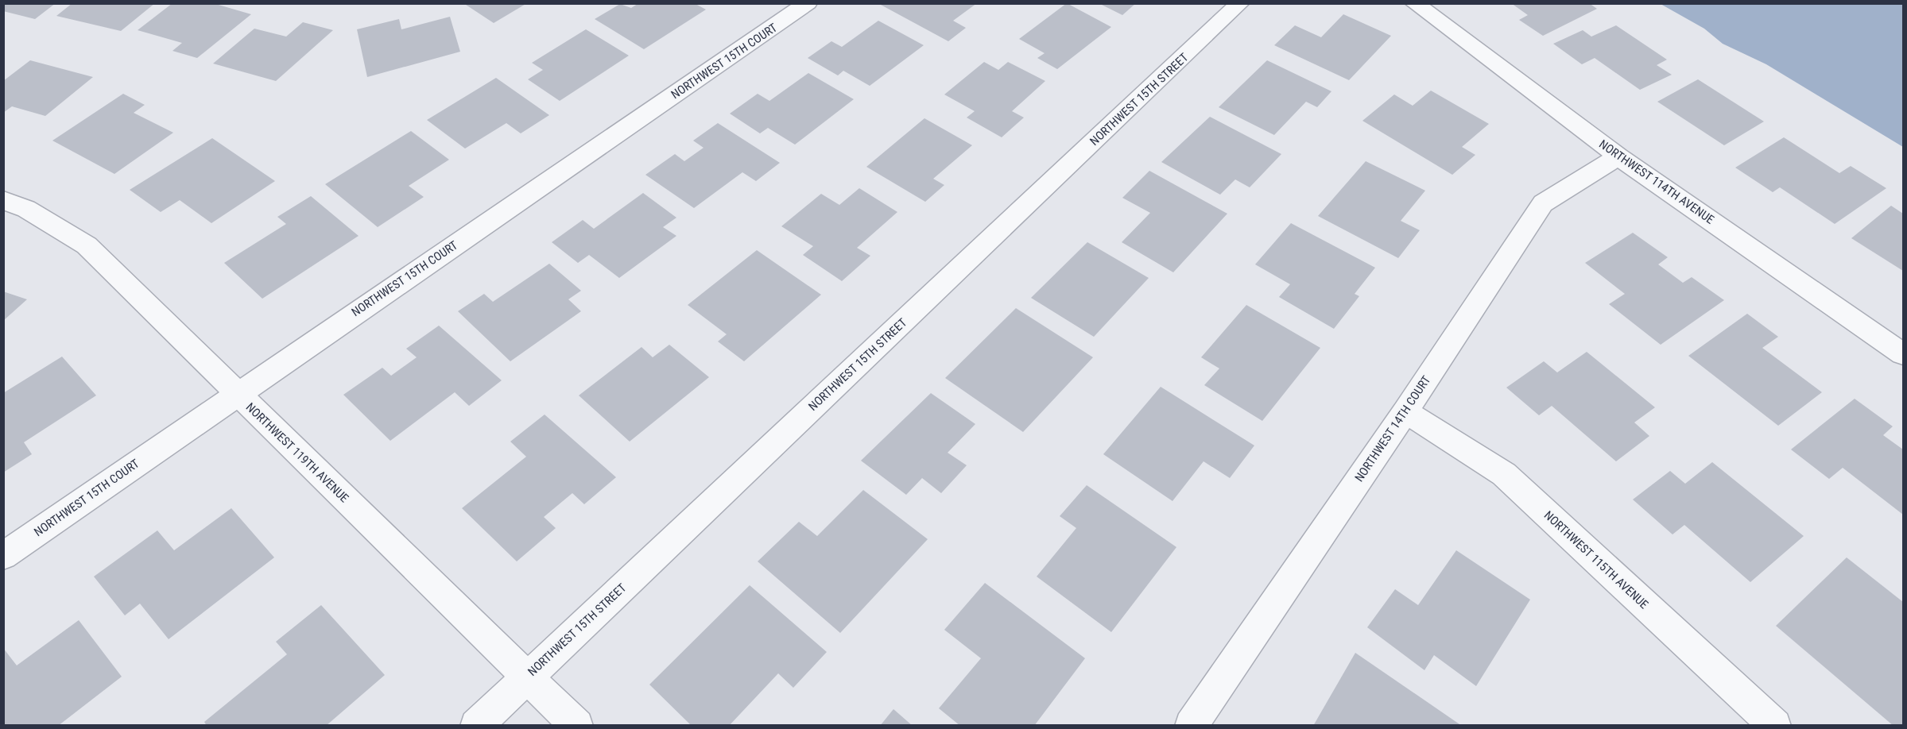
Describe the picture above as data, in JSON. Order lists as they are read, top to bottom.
{
  "streets": {
    "street": [
      "NORTHWEST 15TH COURT",
      "NORTHWEST 15TH STREET",
      "NORTHWEST 114TH AVENUE",
      "NORTHWEST 14TH COURT",
      "NORTHWEST 119TH AVENUE",
      "NORTHWEST 115TH AVENUE"
    ]
  },
  "crossings": [
    ["NORTHWEST 15TH COURT", "NORTHWEST 119TH AVENUE"],
    ["NORTHWEST 15TH STREET", "NORTHWEST 119TH AVENUE"],
    ["NORTHWEST 114TH AVENUE", "NORTHWEST 14TH COURT"],
    ["NORTHWEST 14TH COURT", "NORTHWEST 115TH AVENUE"]
  ]
}
